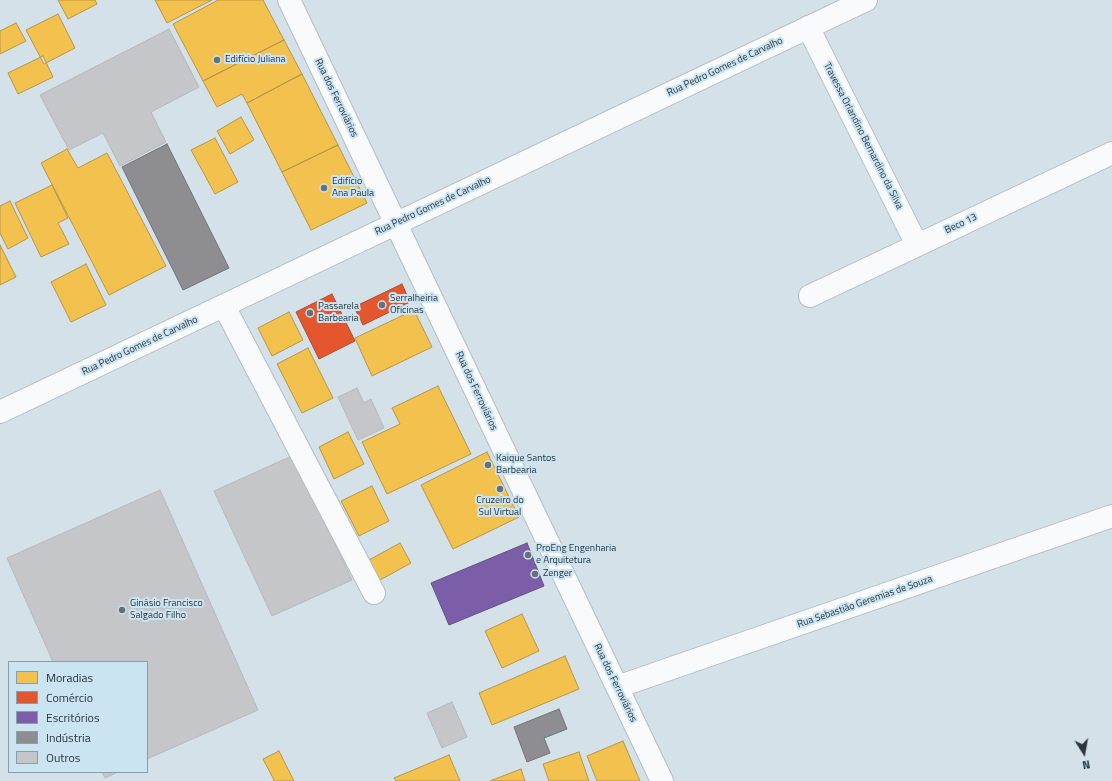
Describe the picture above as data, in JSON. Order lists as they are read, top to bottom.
{
  "streets": {
    "street": [
      "Rua Pedro Gomes de Carvalho",
      "Rua dos Ferroviários",
      "Travessa Orlandino Bernardino da Silva",
      "Beco 13",
      "Rua Sebastião Geremias de Souza"
    ]
  },
  "crossings": [
    ["Rua Pedro Gomes de Carvalho", "Rua dos Ferroviários"],
    ["Rua Pedro Gomes de Carvalho", "Travessa Orlandino Bernardino da Silva"],
    ["Rua dos Ferroviários", "Rua Sebastião Geremias de Souza"],
    ["Travessa Orlandino Bernardino da Silva", "Beco 13"]
  ],
  "places": [
    "Edifício Juliana",
    "Edifício Ana Paula",
    "Serralheiria Oficinas",
    "Passarela Barbearia",
    "Kaique Santos Barbearia",
    "Cruzeiro do Sul Virtual",
    "ProEng Engenharia e Arquitetura",
    "Zenger",
    "Ginásio Francisco Salgado Filho"
  ],
  "legend": [
    "Moradias",
    "Comércio",
    "Escritórios",
    "Indústria",
    "Outros"
  ],
  "north": "bottom"
}
